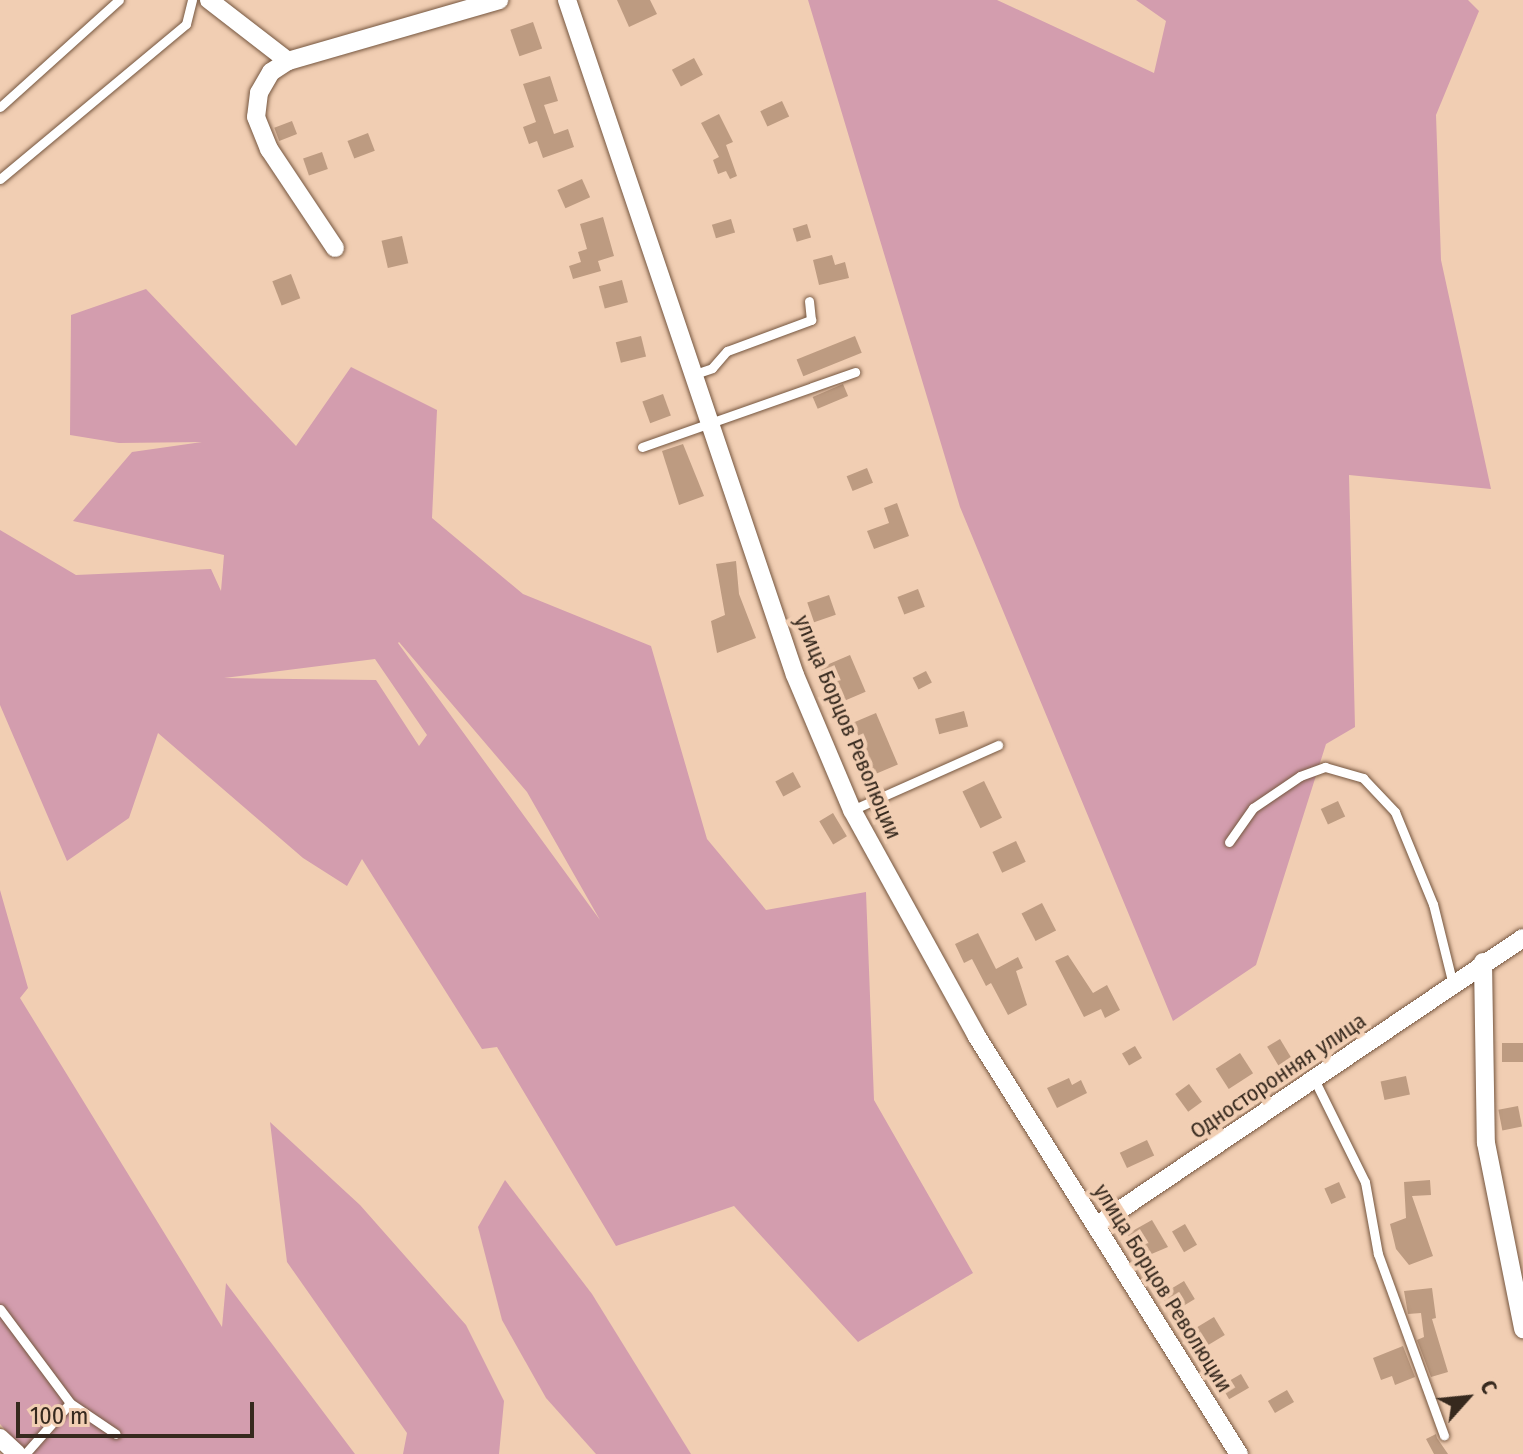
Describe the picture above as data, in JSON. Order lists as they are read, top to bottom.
{
  "streets": {
    "street": ["улица Борцов Революции", "Односторонняя улица"]
  },
  "crossings": [
    ["улица Борцов Революции", "Односторонняя улица"]
  ],
  "scale_bar": "100 m",
  "north": "top right"
}
